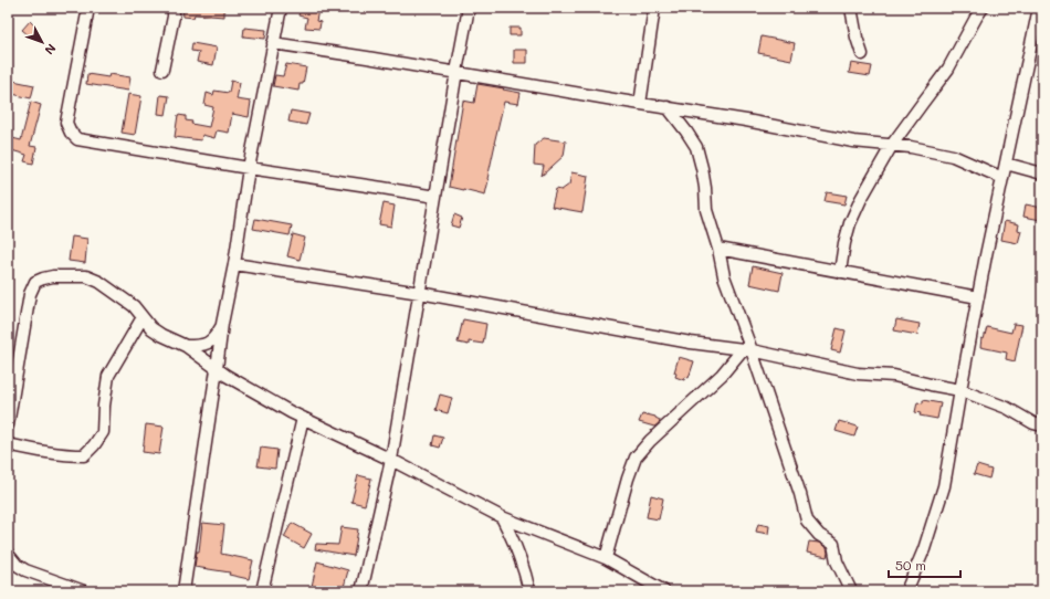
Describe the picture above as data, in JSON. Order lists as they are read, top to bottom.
{
  "scale_bar": "50 m",
  "north": "bottom right"
}
